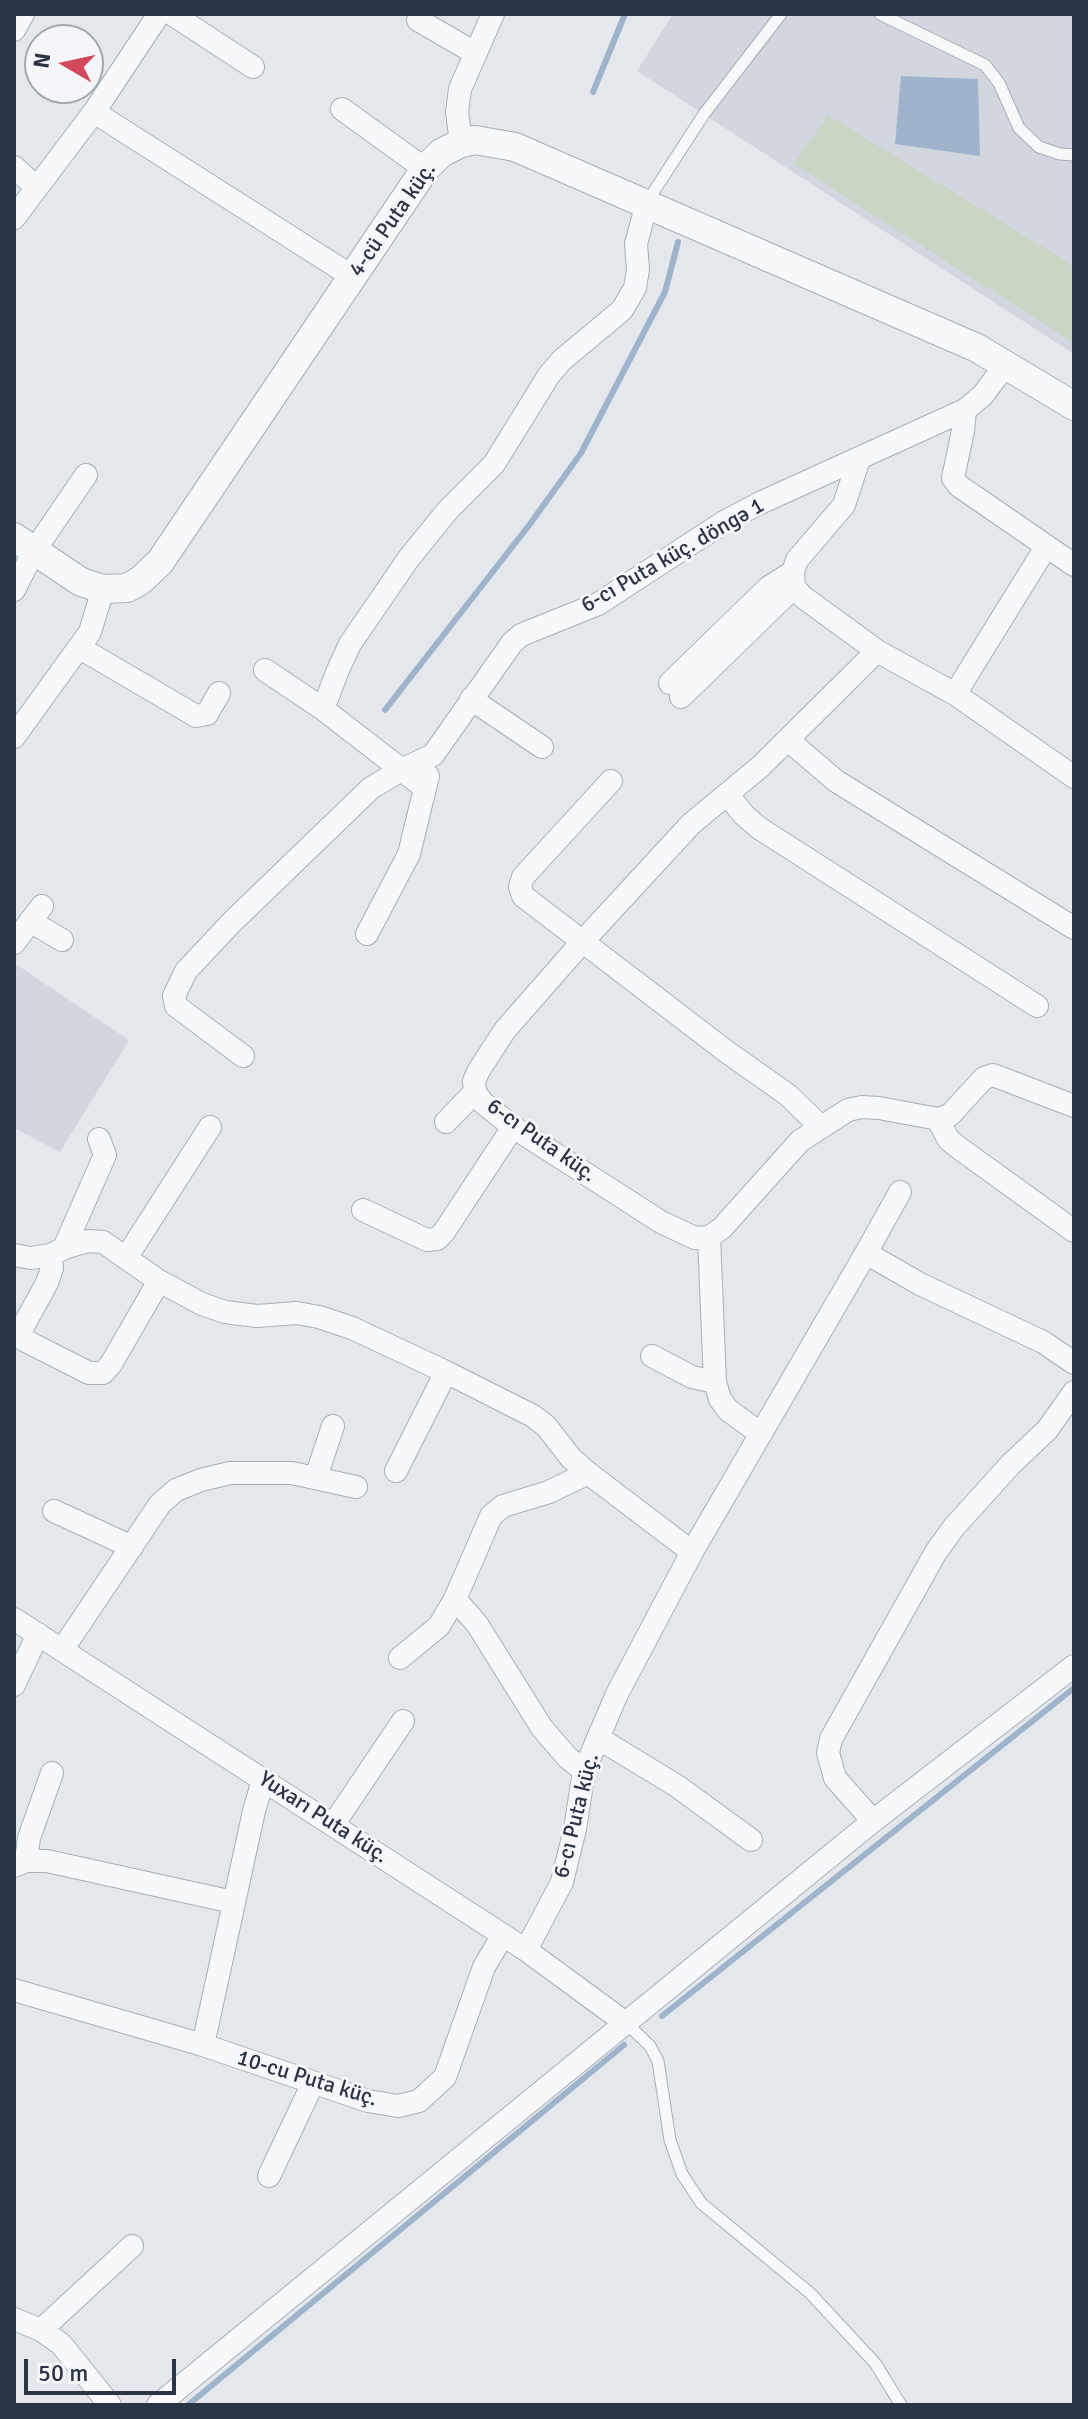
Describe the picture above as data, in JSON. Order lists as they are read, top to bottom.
{
  "streets": {
    "street": [
      "4-cü Puta küç.",
      "6-cı Puta küç. döngə 1",
      "6-cı Puta küç.",
      "Yuxarı Puta küç.",
      "10-cu Puta küç."
    ]
  },
  "crossings": [
    ["6-cı Puta küç.", "Yuxarı Puta küç."],
    ["Yuxarı Puta küç.", "10-cu Puta küç."]
  ],
  "scale_bar": "50 m",
  "north": "left"
}
